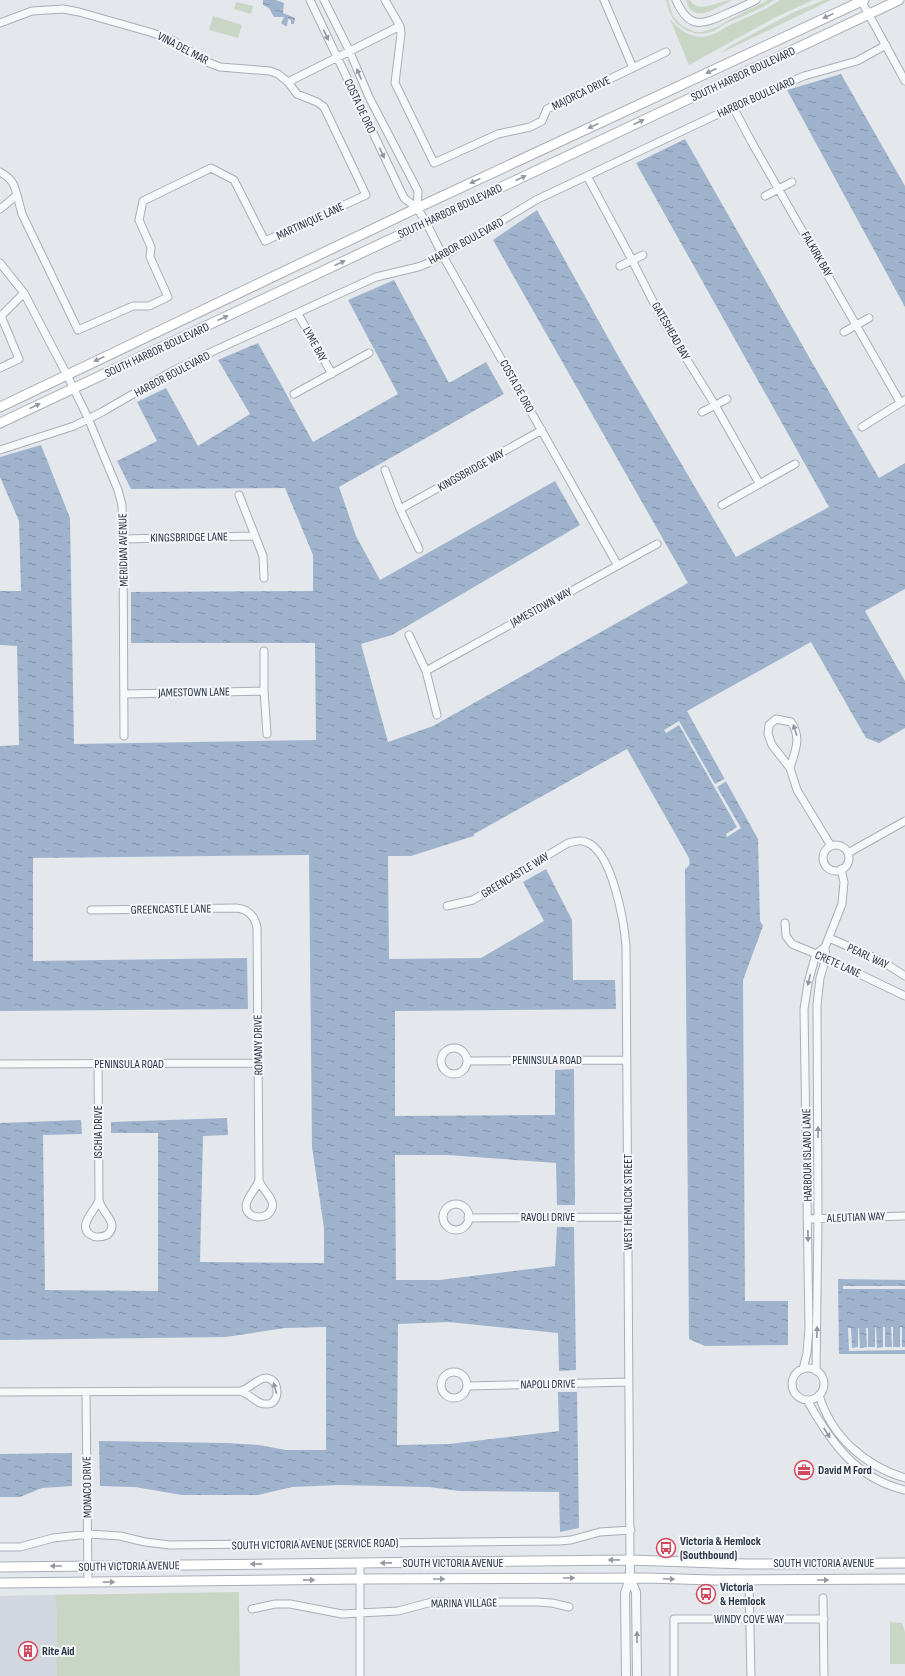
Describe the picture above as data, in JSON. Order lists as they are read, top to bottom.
{
  "streets": {
    "main road": ["SOUTH HARBOR BOULEVARD", "SOUTH VICTORIA AVENUE"],
    "street": [
      "VINA DEL MAR",
      "MAJORCA DRIVE",
      "HARBOR BOULEVARD",
      "COSTA DE ORO",
      "MARTINIQUE LANE",
      "FALKIRK BAY",
      "GATESHEAD BAY",
      "LYME BAY",
      "KINGSBRIDGE WAY",
      "KINGSBRIDGE LANE",
      "MERIDIAN AVENUE",
      "JAMESTOWN WAY",
      "JAMESTOWN LANE",
      "GREENCASTLE WAY",
      "GREENCASTLE LANE",
      "PEARL WAY",
      "CRETE LANE",
      "ROMANY DRIVE",
      "PENINSULA ROAD",
      "ISCHIA DRIVE",
      "HARBOUR ISLAND LANE",
      "WEST HEMLOCK STREET",
      "RAVOLI DRIVE",
      "ALEUTIAN WAY",
      "NAPOLI DRIVE",
      "MONACO DRIVE",
      "SOUTH VICTORIA AVENUE (SERVICE ROAD)",
      "MARINA VILLAGE",
      "WINDY COVE WAY"
    ]
  },
  "crossings": [
    ["VINA DEL MAR", "MARTINIQUE LANE"],
    ["SOUTH HARBOR BOULEVARD", "COSTA DE ORO"],
    ["SOUTH HARBOR BOULEVARD", "MERIDIAN AVENUE"],
    ["HARBOR BOULEVARD", "COSTA DE ORO"],
    ["HARBOR BOULEVARD", "FALKIRK BAY"],
    ["HARBOR BOULEVARD", "GATESHEAD BAY"],
    ["HARBOR BOULEVARD", "LYME BAY"],
    ["HARBOR BOULEVARD", "MERIDIAN AVENUE"],
    ["COSTA DE ORO", "KINGSBRIDGE WAY"],
    ["COSTA DE ORO", "JAMESTOWN WAY"],
    ["KINGSBRIDGE LANE", "MERIDIAN AVENUE"],
    ["MERIDIAN AVENUE", "JAMESTOWN LANE"],
    ["GREENCASTLE WAY", "WEST HEMLOCK STREET"],
    ["GREENCASTLE LANE", "ROMANY DRIVE"],
    ["PEARL WAY", "HARBOUR ISLAND LANE"],
    ["CRETE LANE", "HARBOUR ISLAND LANE"],
    ["ROMANY DRIVE", "PENINSULA ROAD"],
    ["PENINSULA ROAD", "ISCHIA DRIVE"],
    ["PENINSULA ROAD", "WEST HEMLOCK STREET"],
    ["HARBOUR ISLAND LANE", "ALEUTIAN WAY"],
    ["WEST HEMLOCK STREET", "RAVOLI DRIVE"],
    ["WEST HEMLOCK STREET", "NAPOLI DRIVE"],
    ["WEST HEMLOCK STREET", "SOUTH VICTORIA AVENUE (SERVICE ROAD)"],
    ["WEST HEMLOCK STREET", "SOUTH VICTORIA AVENUE"],
    ["MONACO DRIVE", "SOUTH VICTORIA AVENUE (SERVICE ROAD)"],
    ["MONACO DRIVE", "SOUTH VICTORIA AVENUE"]
  ],
  "places": {
    "office": ["David M Ford"],
    "bus stop": ["Victoria & Hemlock (Southbound)", "Victoria & Hemlock"],
    "building": ["Rite Aid"]
  }
}
